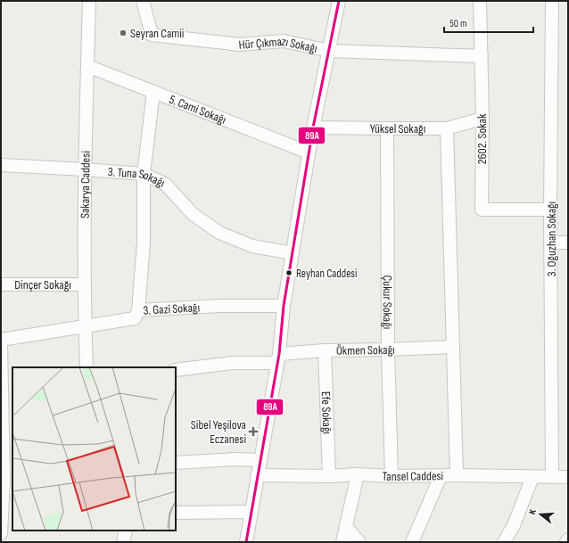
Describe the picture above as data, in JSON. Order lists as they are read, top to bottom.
{
  "streets": {
    "street": [
      "Hür Çıkmazı Sokağı",
      "5. Cami Sokağı",
      "Yüksel Sokağı",
      "2602. Sokak",
      "3. Tuna Sokağı",
      "Sakarya Caddesi",
      "3. Oğuzhan Sokağı",
      "Dinçer Sokağı",
      "Çukur Sokağı",
      "3. Gazi Sokağı",
      "Ökmen Sokağı",
      "Efe Sokağı",
      "Tansel Caddesi"
    ]
  },
  "crossings": [
    ["Hür Çıkmazı Sokağı", "2602. Sokak"],
    ["5. Cami Sokağı", "Sakarya Caddesi"],
    ["Yüksel Sokağı", "2602. Sokak"],
    ["Yüksel Sokağı", "Çukur Sokağı"],
    ["2602. Sokak", "3. Oğuzhan Sokağı"],
    ["3. Tuna Sokağı", "Sakarya Caddesi"],
    ["Sakarya Caddesi", "Dinçer Sokağı"],
    ["Sakarya Caddesi", "3. Gazi Sokağı"],
    ["3. Oğuzhan Sokağı", "Tansel Caddesi"],
    ["Çukur Sokağı", "Ökmen Sokağı"],
    ["Çukur Sokağı", "Tansel Caddesi"],
    ["Ökmen Sokağı", "Efe Sokağı"],
    ["Efe Sokağı", "Tansel Caddesi"]
  ],
  "places": {
    "other": ["Seyran Camii", "Reyhan Caddesi"],
    "health": ["Sibel Yeşilova Eczanesi"]
  },
  "lines": ["transit line 89A"],
  "scale_bar": "50 m",
  "north": "left"
}
